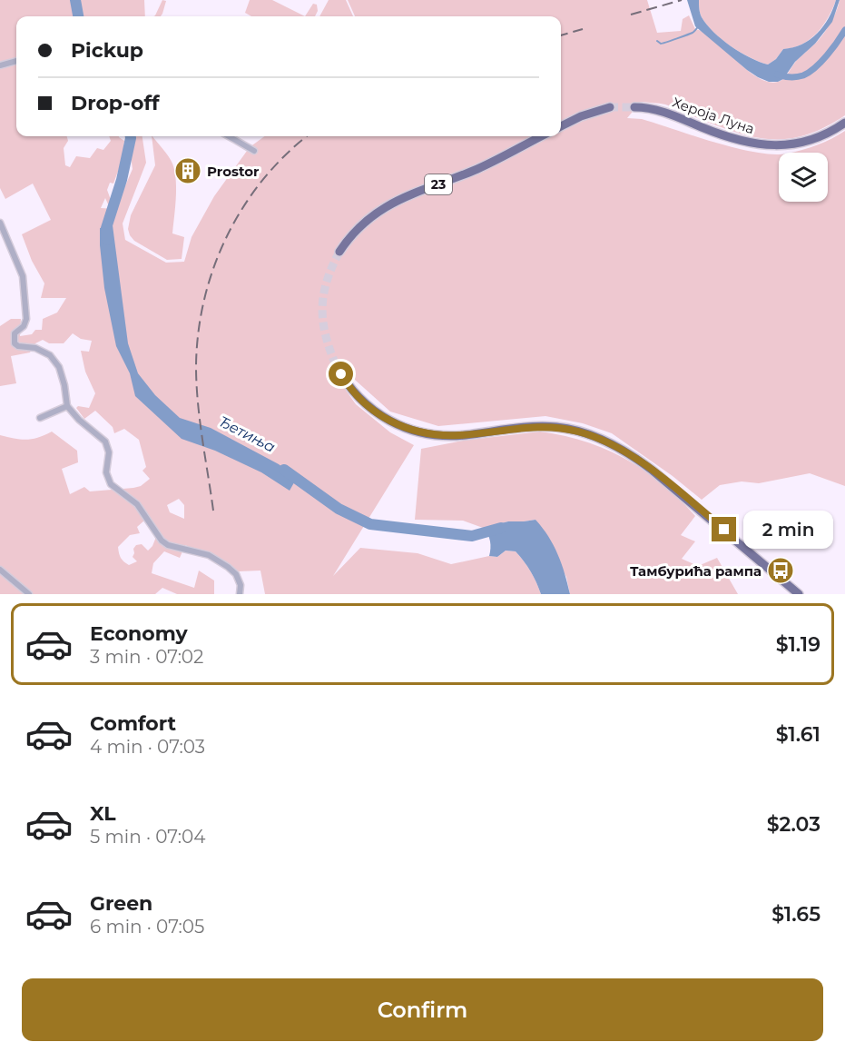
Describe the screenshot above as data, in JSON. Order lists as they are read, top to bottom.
{
  "streets": {
    "main road": ["Хероја Луна", "23"]
  },
  "water": ["Ђетиња"],
  "places": {
    "building": ["Prostor"],
    "bus stop": ["Тамбурића рампа"]
  },
  "page": {
    "banner": ["Pickup", "Drop-off"],
    "bubble": "2 min",
    "list": [
      {
        "name": "Economy",
        "note": "3 min · 07:02",
        "value": "$1.19"
      },
      {
        "name": "Comfort",
        "note": "4 min · 07:03",
        "value": "$1.61"
      },
      {
        "name": "XL",
        "note": "5 min · 07:04",
        "value": "$2.03"
      },
      {
        "name": "Green",
        "note": "6 min · 07:05",
        "value": "$1.65"
      }
    ],
    "buttons": "Confirm"
  }
}
